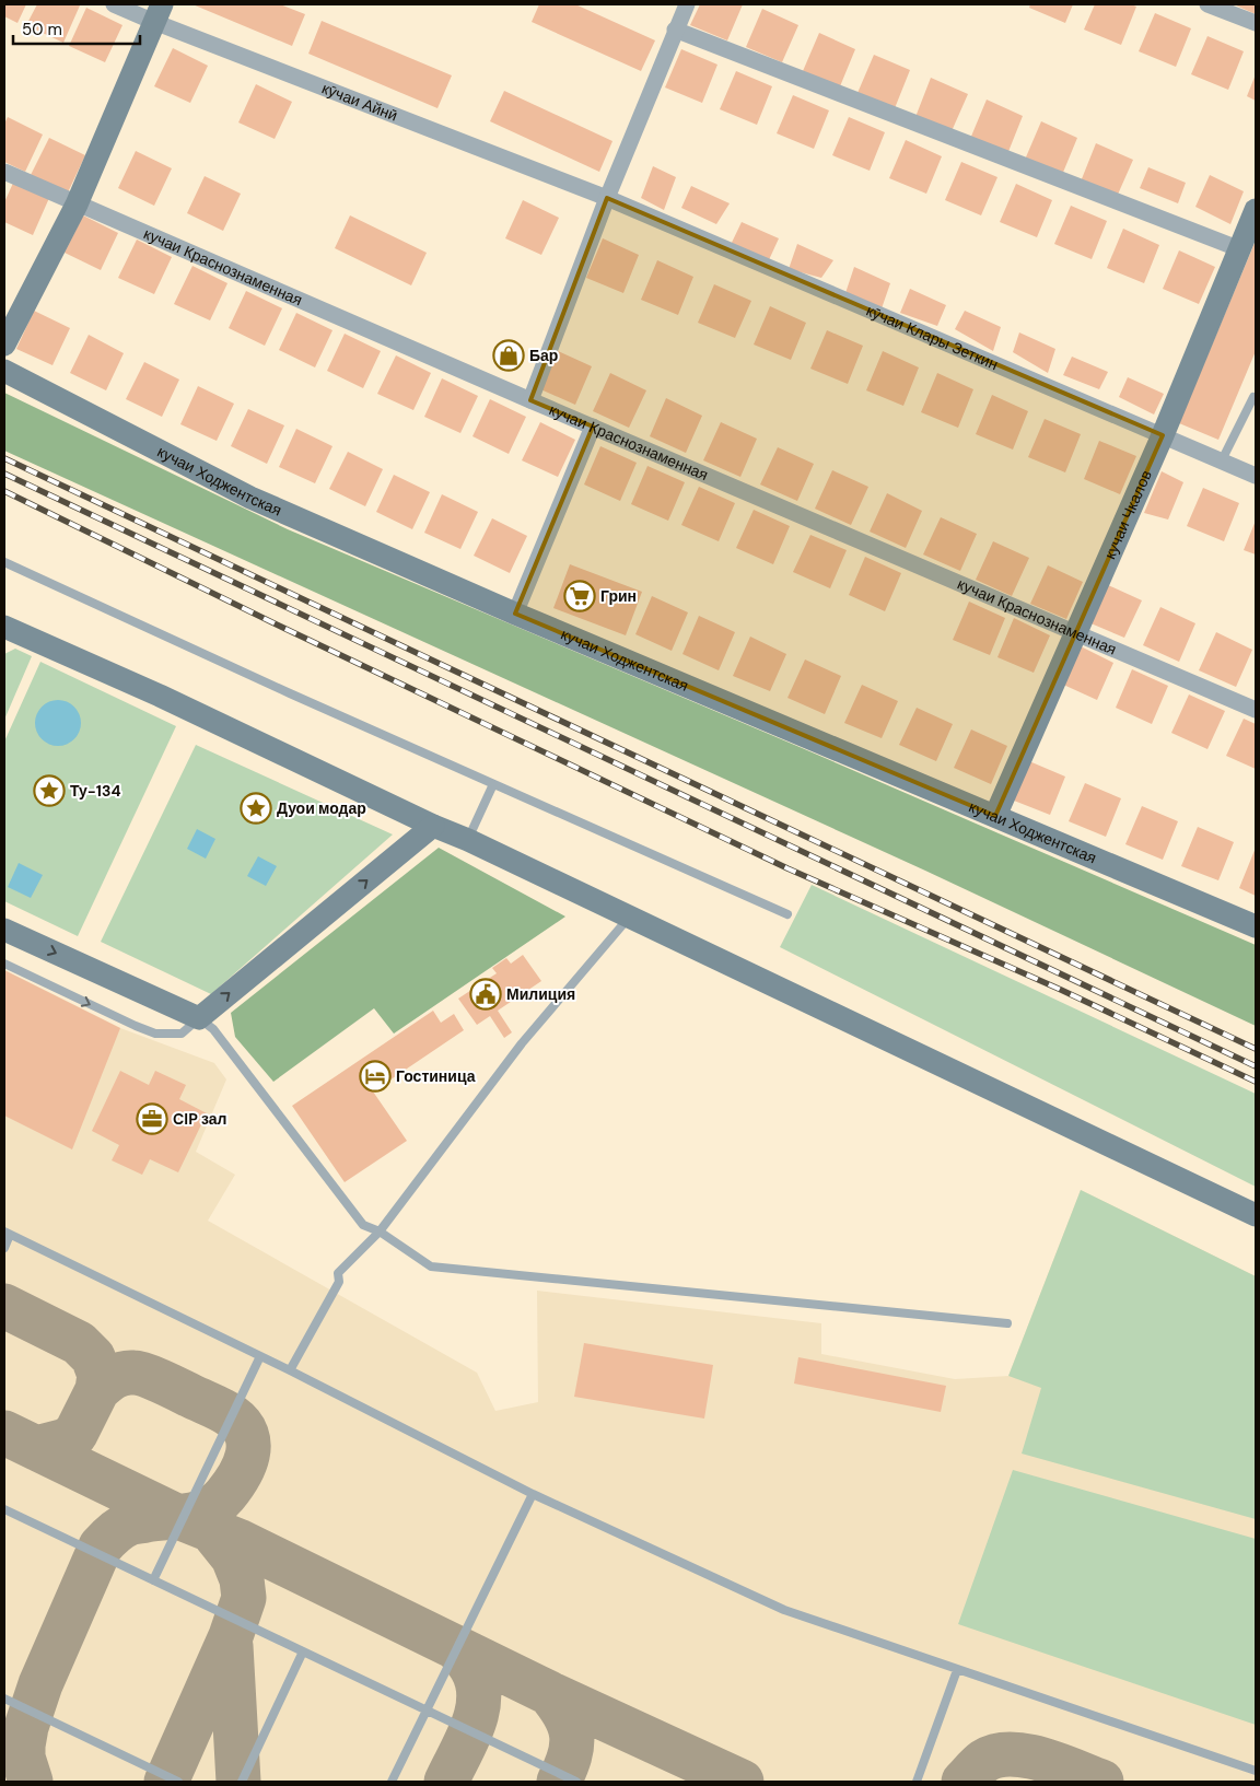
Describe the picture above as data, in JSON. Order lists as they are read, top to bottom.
{
  "streets": {
    "street": [
      "кӯчаи Айнӣ",
      "кучаи Краснознаменная",
      "кӯчаи Клары Зеткин",
      "кучаи Ходжентская",
      "кучаи Чкалов"
    ]
  },
  "crossings": [
    ["кӯчаи Айнӣ", "кӯчаи Клары Зеткин"],
    ["кучаи Краснознаменная", "кучаи Чкалов"],
    ["кӯчаи Клары Зеткин", "кучаи Чкалов"],
    ["кучаи Ходжентская", "кучаи Чкалов"]
  ],
  "places": {
    "shop": ["Бар"],
    "supermarket": ["Грин"],
    "place": ["Ту-134", "Дуои модар"],
    "public building": ["Милиция"],
    "hotel": ["Гостиница"],
    "office": ["CIP зал"]
  },
  "scale_bar": "50 m"
}
